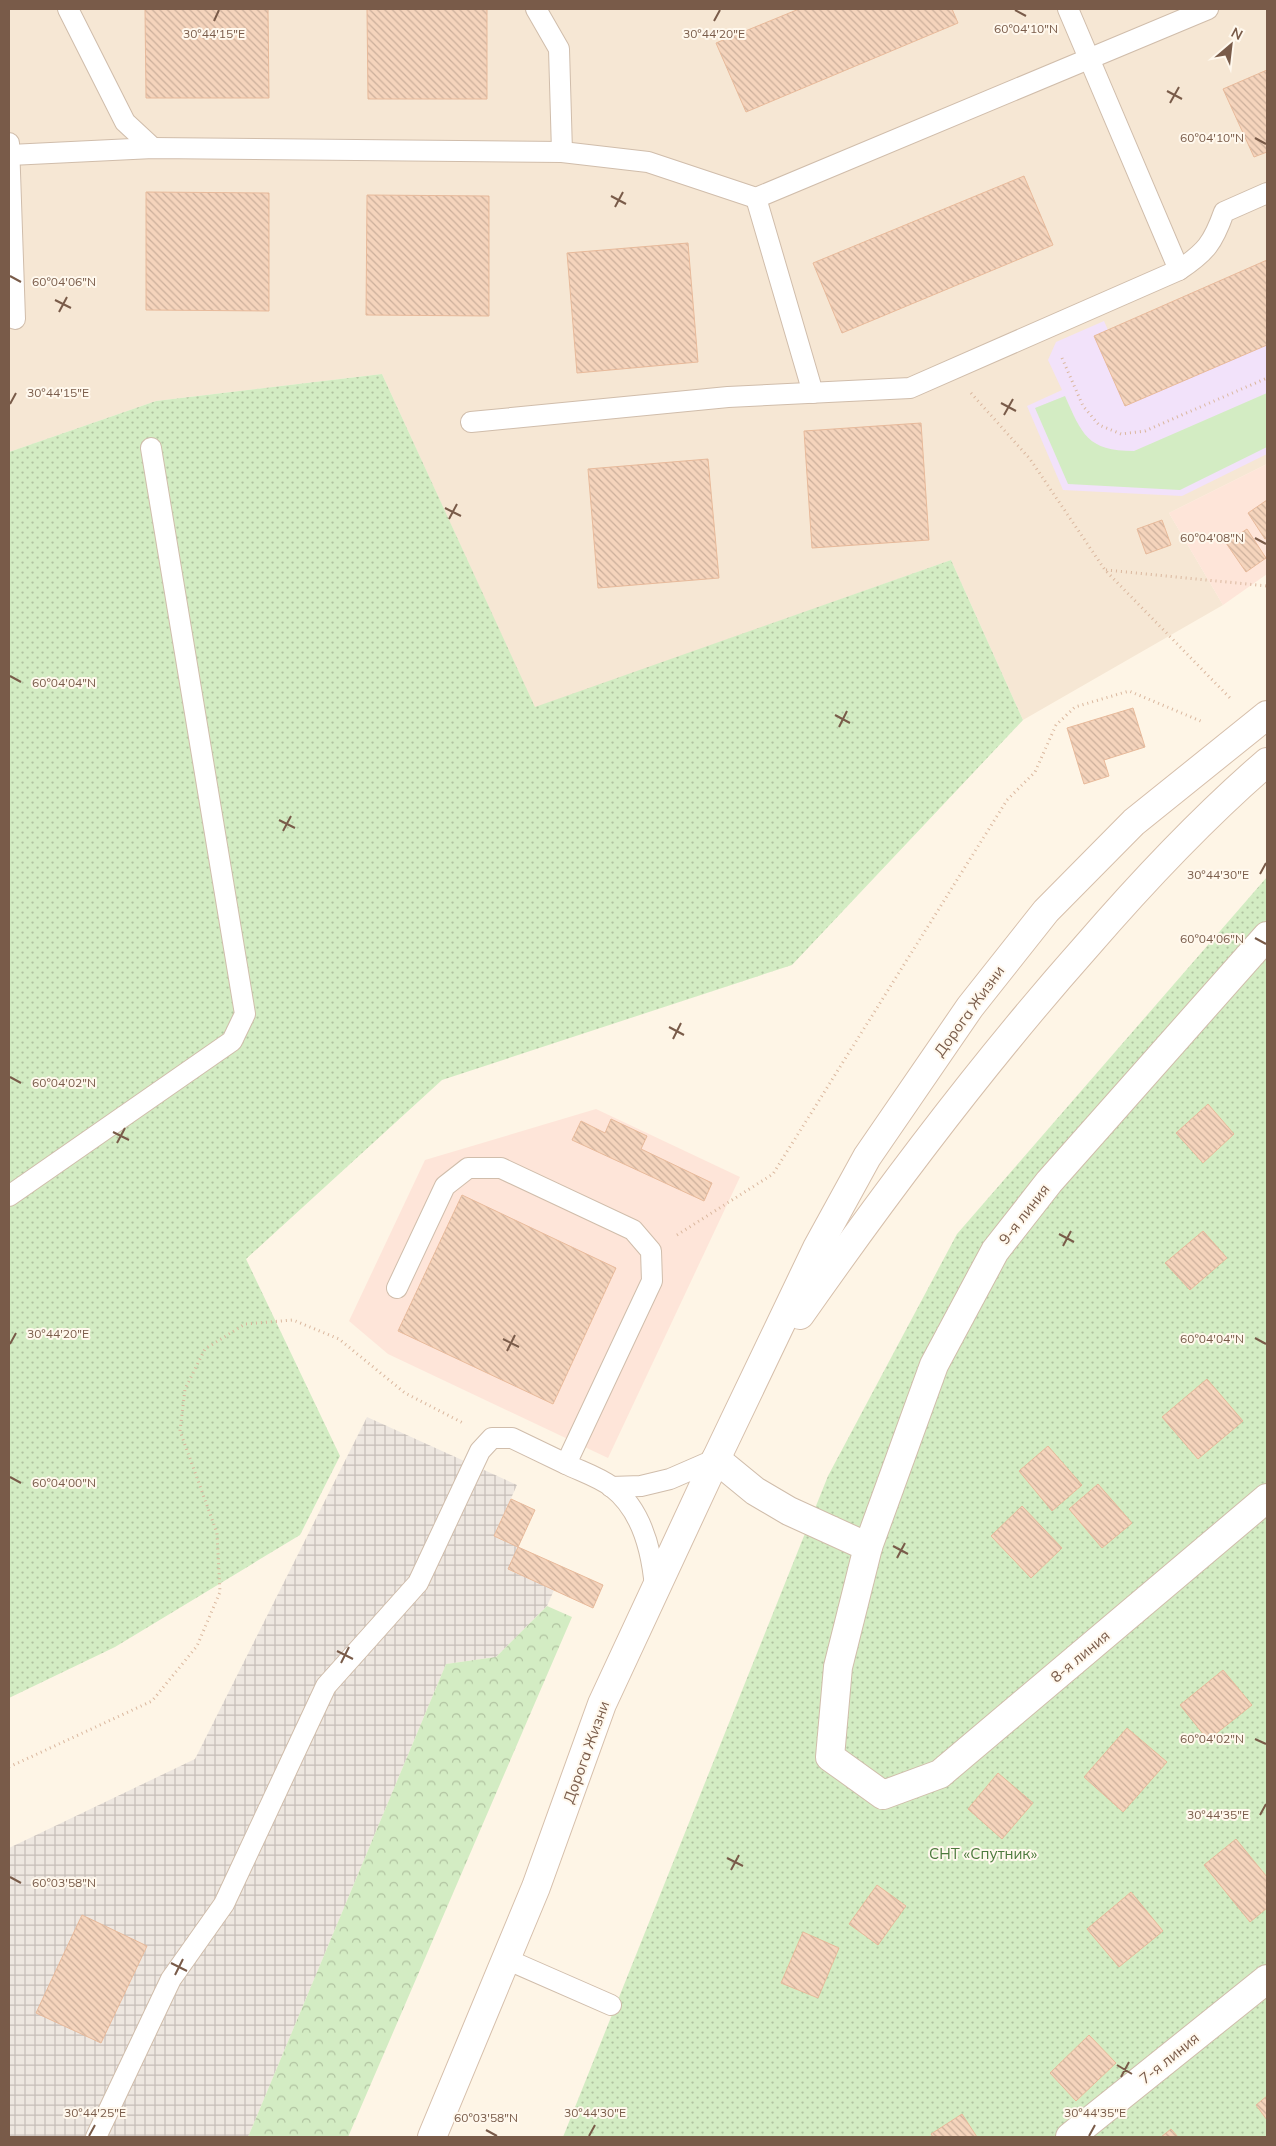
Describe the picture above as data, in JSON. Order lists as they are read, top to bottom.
{
  "streets": {
    "main road": [
      "Дорога Жизни",
      "9-я линия",
      "8-я линия",
      "7-я линия"
    ]
  },
  "crossings": [
    ["9-я линия", "8-я линия"]
  ],
  "parks": ["СНТ «Спутник»"],
  "north": "top right",
  "coordinates": [
    "60°04'10\"N",
    "30°44'15\"E",
    "30°44'20\"E",
    "60°04'06\"N",
    "60°04'08\"N",
    "60°04'04\"N",
    "30°44'30\"E",
    "60°04'02\"N",
    "60°04'00\"N",
    "30°44'35\"E",
    "60°03'58\"N",
    "30°44'25\"E"
  ]
}
